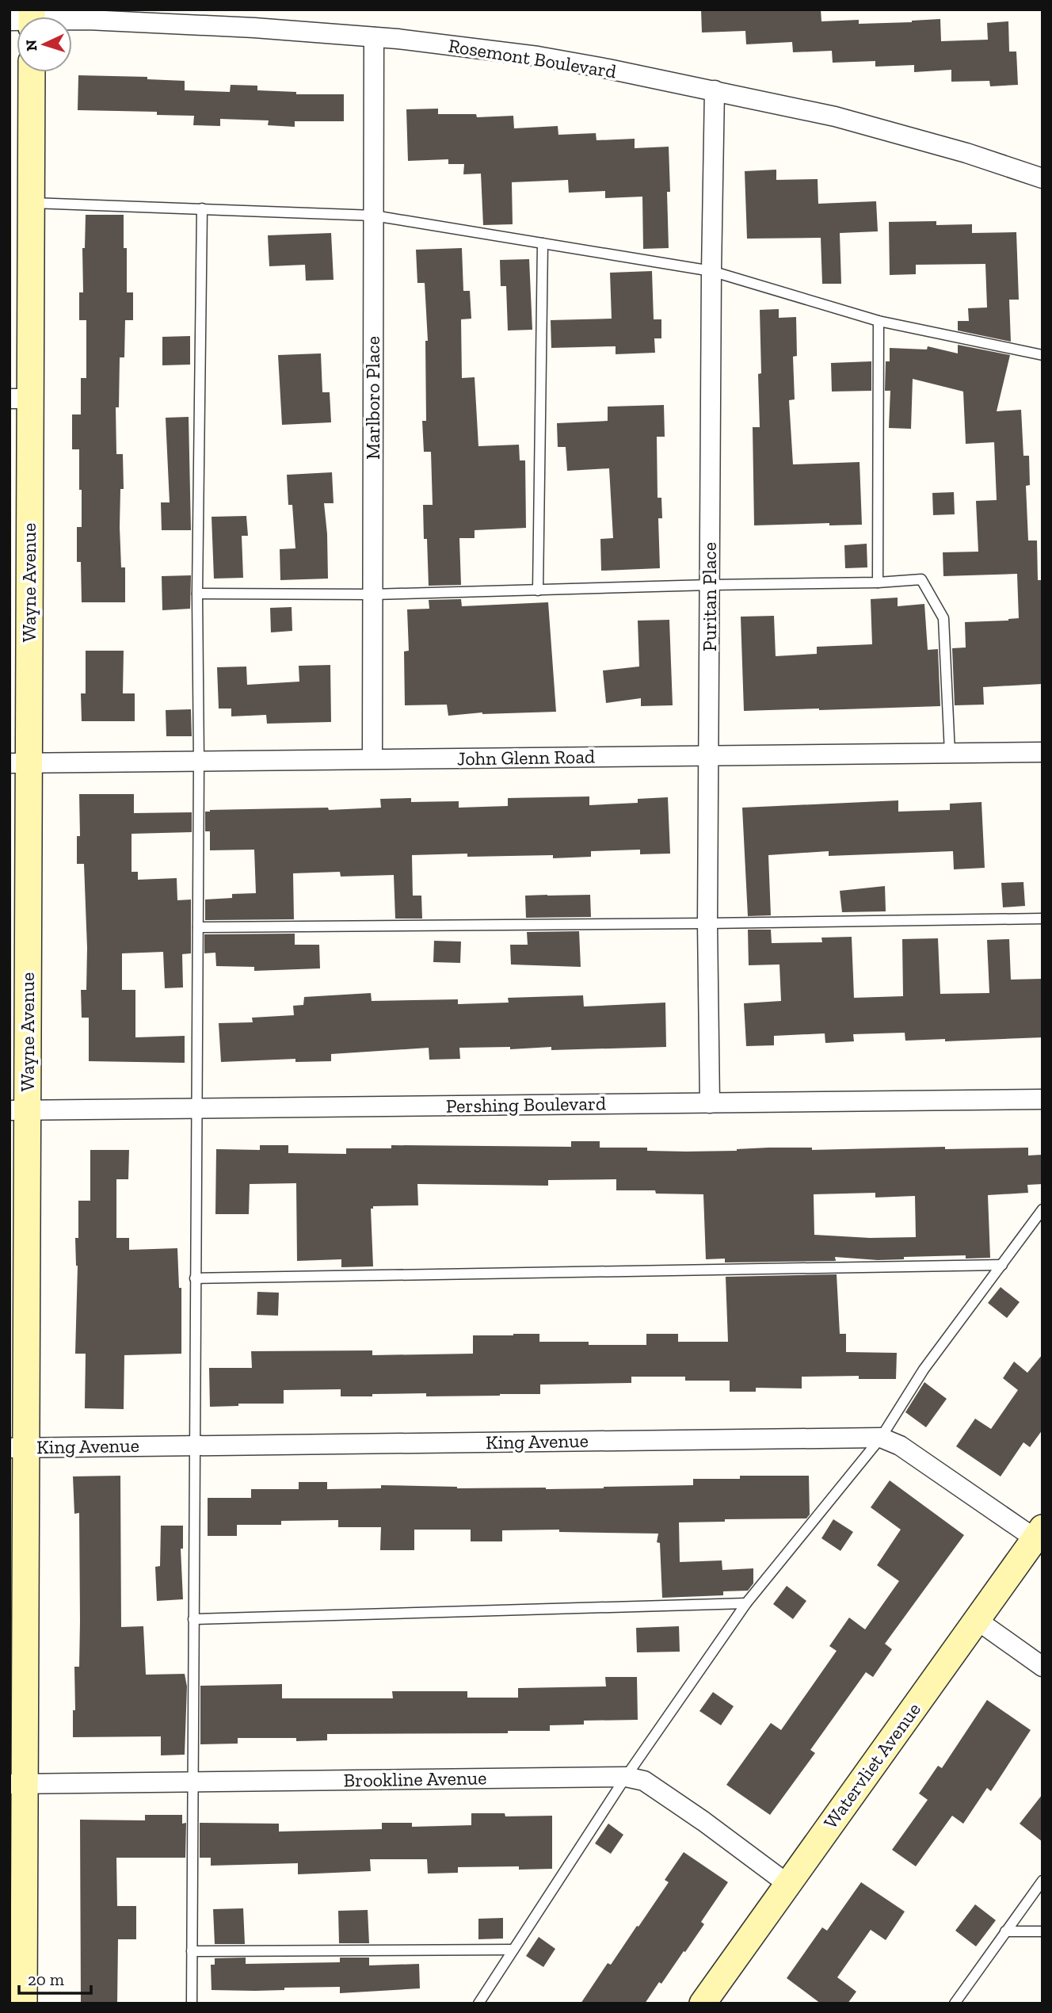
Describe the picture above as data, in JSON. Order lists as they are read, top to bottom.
{
  "streets": {
    "main road": ["Wayne Avenue", "Watervliet Avenue"],
    "street": [
      "Rosemont Boulevard",
      "Marlboro Place",
      "Puritan Place",
      "John Glenn Road",
      "Pershing Boulevard",
      "King Avenue",
      "Brookline Avenue"
    ]
  },
  "crossings": [
    ["Rosemont Boulevard", "Marlboro Place"],
    ["Rosemont Boulevard", "Puritan Place"],
    ["Marlboro Place", "John Glenn Road"],
    ["Wayne Avenue", "John Glenn Road"],
    ["Wayne Avenue", "Pershing Boulevard"],
    ["Wayne Avenue", "King Avenue"],
    ["Wayne Avenue", "Brookline Avenue"],
    ["Puritan Place", "John Glenn Road"],
    ["Puritan Place", "Pershing Boulevard"],
    ["King Avenue", "Watervliet Avenue"],
    ["Watervliet Avenue", "Brookline Avenue"]
  ],
  "scale_bar": "20 m",
  "north": "left"
}
